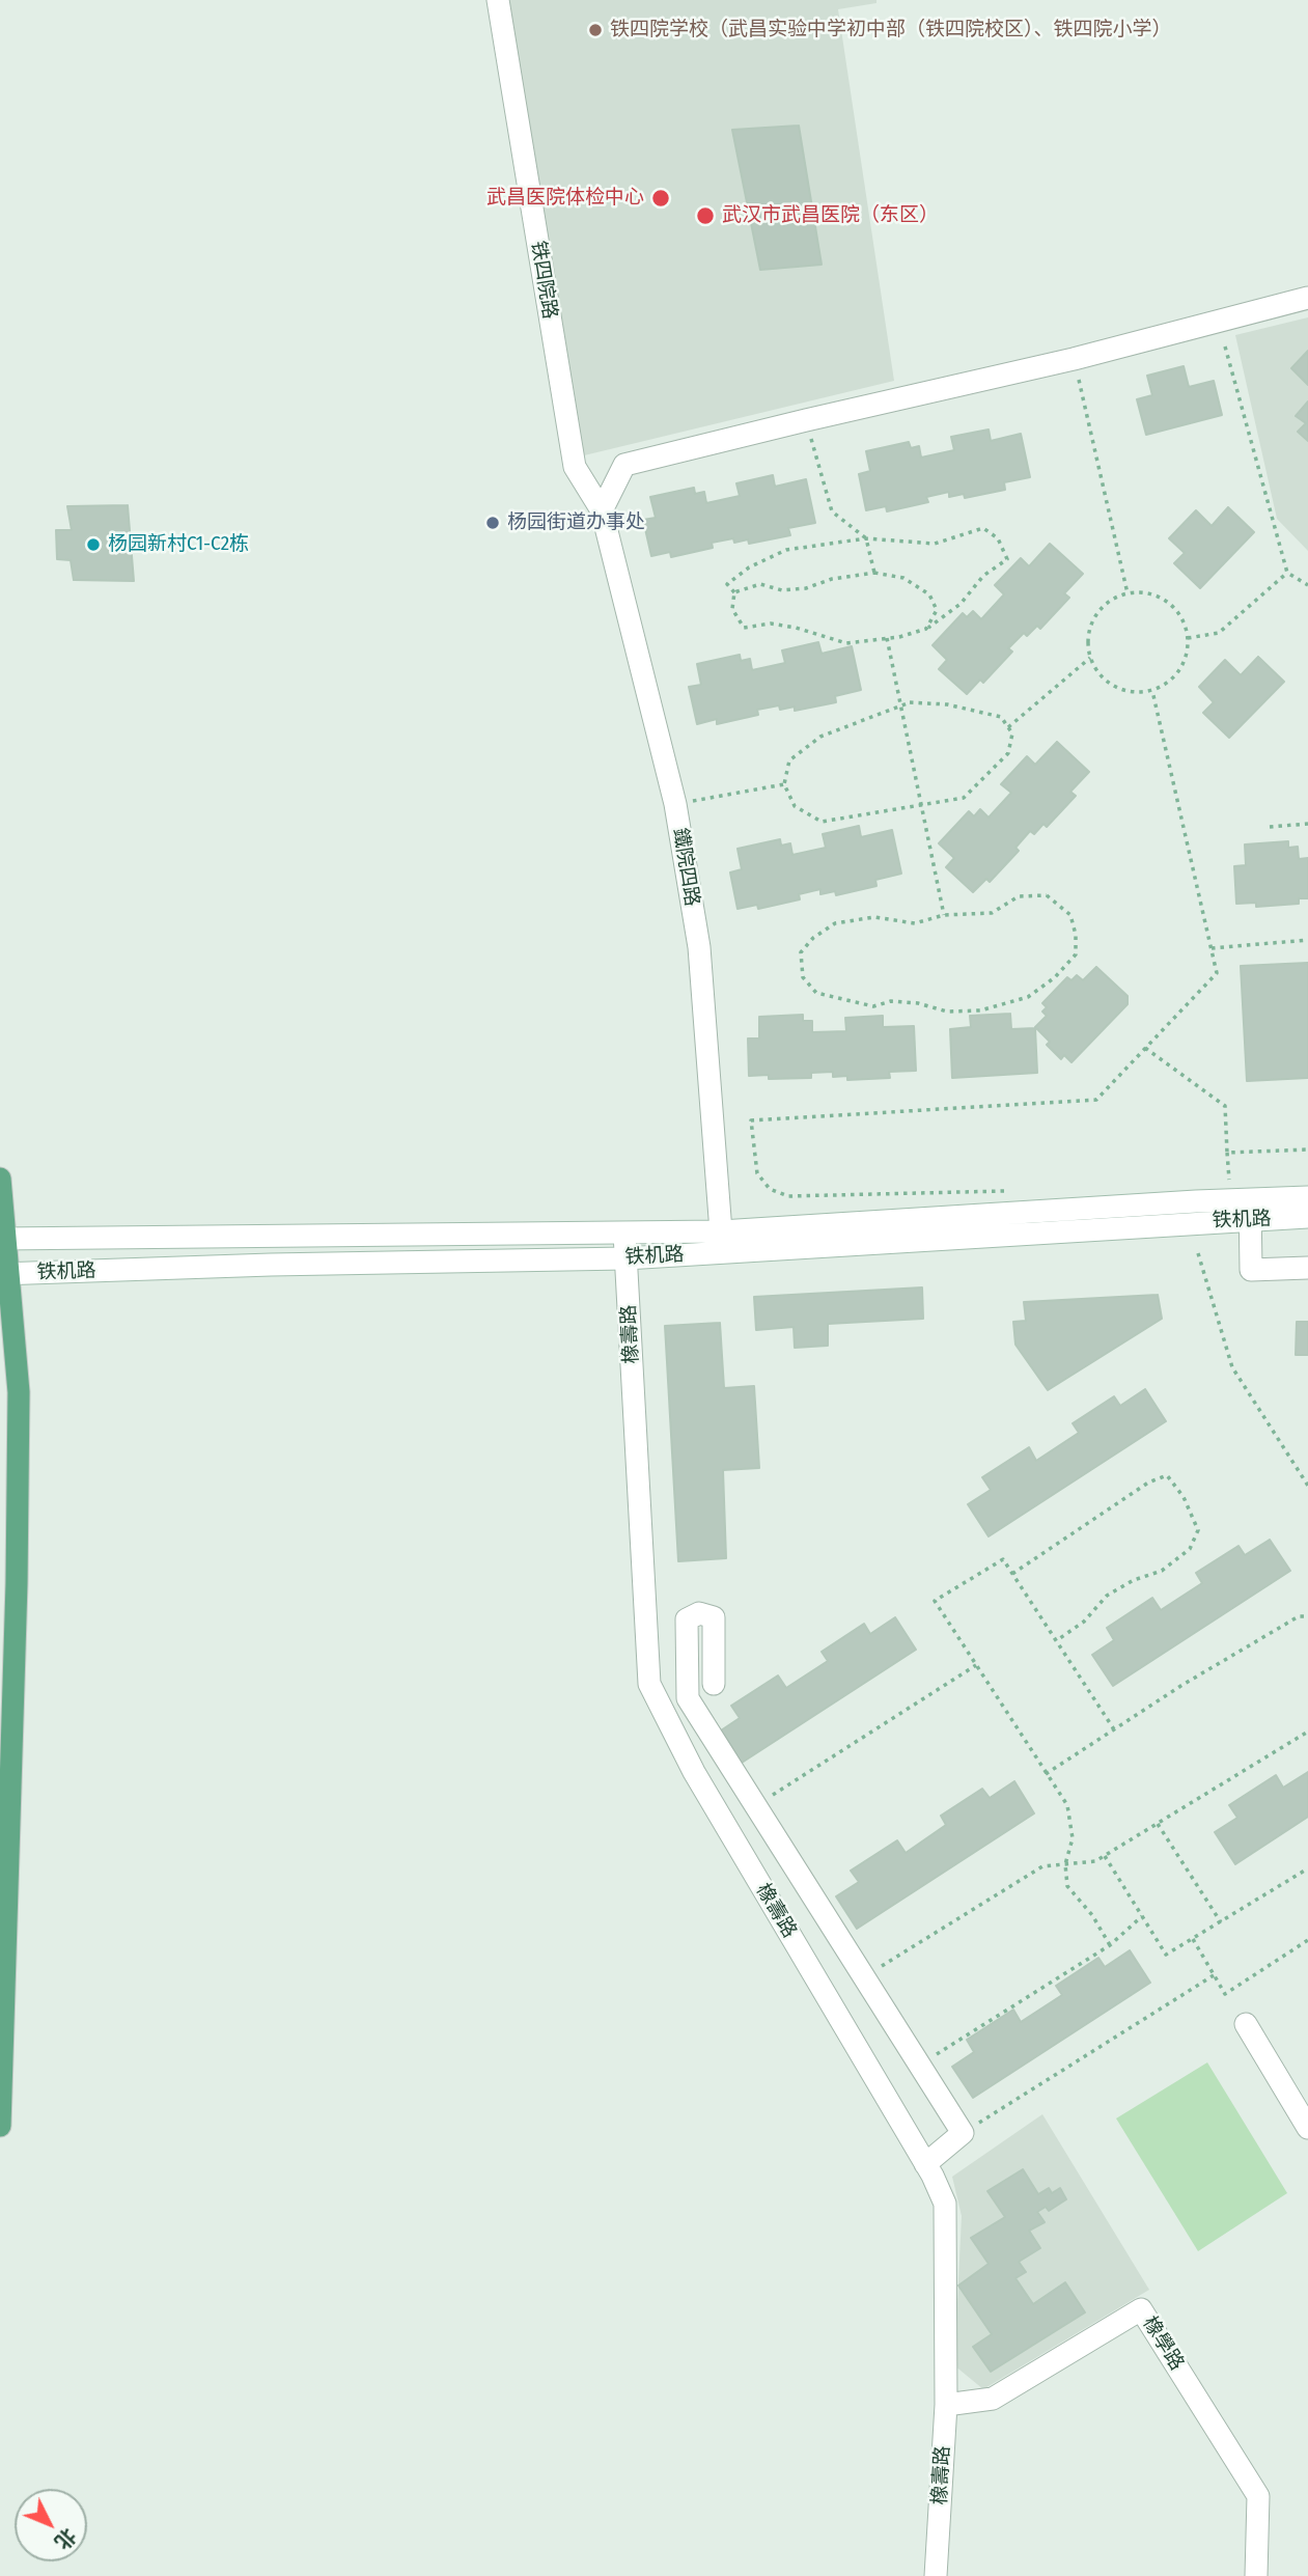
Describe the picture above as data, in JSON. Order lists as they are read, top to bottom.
{
  "streets": {
    "street": [
      "铁四院路",
      "鐵院四路",
      "铁机路",
      "橡壽路",
      "橡學路"
    ]
  },
  "crossings": [
    ["铁四院路", "鐵院四路"],
    ["鐵院四路", "铁机路"],
    ["铁机路", "橡壽路"],
    ["橡壽路", "橡學路"]
  ],
  "places": [
    "铁四院学校（武昌实验中学初中部（铁四院校区）、铁四院小学）",
    "武昌医院体检中心",
    "武汉市武昌医院（东区）",
    "杨园街道办事处",
    "杨园新村C1-C2栋"
  ],
  "north": "bottom right"
}
